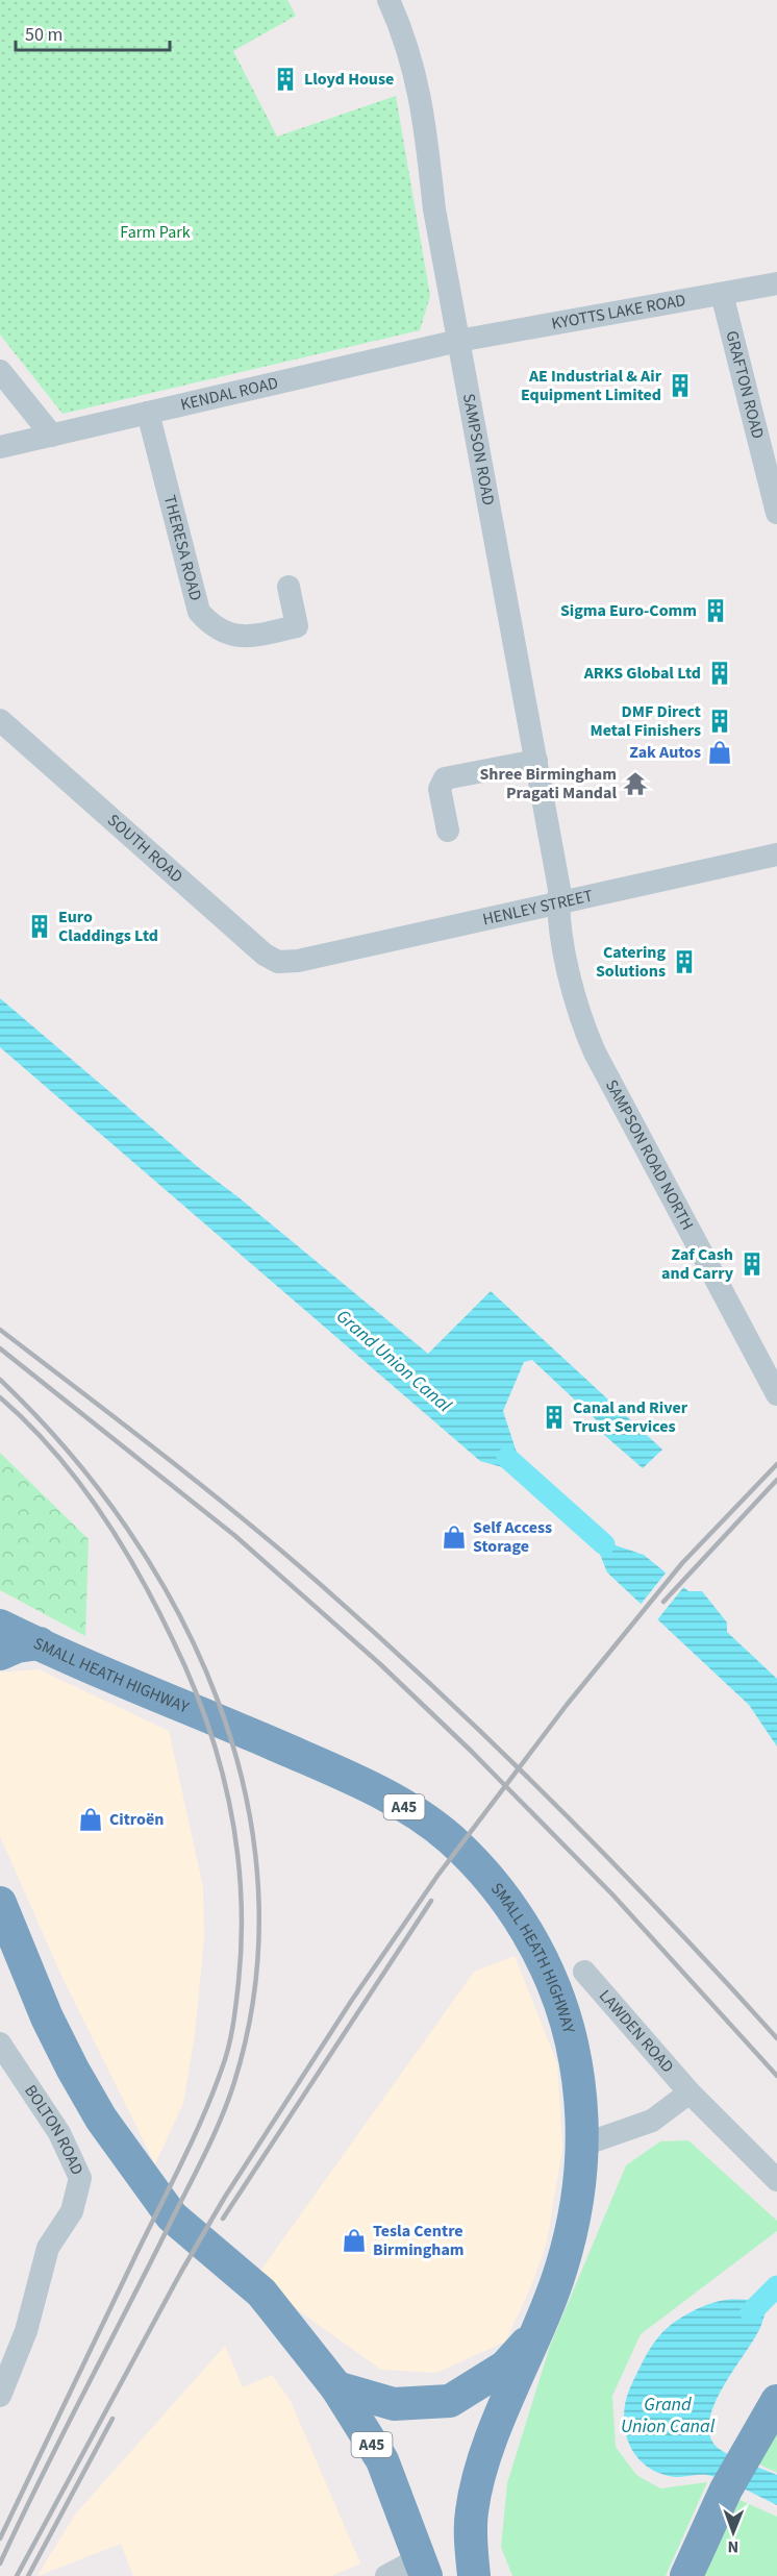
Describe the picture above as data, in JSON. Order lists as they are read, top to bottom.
{
  "streets": {
    "highway": ["SMALL HEATH HIGHWAY", "A45"],
    "street": [
      "KYOTTS LAKE ROAD",
      "GRAFTON ROAD",
      "KENDAL ROAD",
      "SAMPSON ROAD",
      "THERESA ROAD",
      "SOUTH ROAD",
      "HENLEY STREET",
      "SAMPSON ROAD NORTH",
      "LAWDEN ROAD",
      "BOLTON ROAD"
    ]
  },
  "crossings": [
    ["KYOTTS LAKE ROAD", "GRAFTON ROAD"],
    ["KYOTTS LAKE ROAD", "KENDAL ROAD"],
    ["KYOTTS LAKE ROAD", "SAMPSON ROAD"],
    ["KENDAL ROAD", "SAMPSON ROAD"],
    ["KENDAL ROAD", "THERESA ROAD"],
    ["SAMPSON ROAD", "HENLEY STREET"],
    ["SAMPSON ROAD", "SAMPSON ROAD NORTH"],
    ["SOUTH ROAD", "HENLEY STREET"],
    ["HENLEY STREET", "SAMPSON ROAD NORTH"]
  ],
  "water": ["Grand Union Canal"],
  "parks": ["Farm Park"],
  "places": {
    "building": [
      "Lloyd House",
      "AE Industrial & Air Equipment Limited",
      "Sigma Euro-Comm",
      "ARKS Global Ltd",
      "DMF Direct Metal Finishers",
      "Euro Claddings Ltd",
      "Catering Solutions",
      "Zaf Cash and Carry",
      "Canal and River Trust Services"
    ],
    "shop": [
      "Zak Autos",
      "Self Access Storage",
      "Citroën",
      "Tesla Centre Birmingham"
    ],
    "temple": ["Shree Birmingham Pragati Mandal"]
  },
  "scale_bar": "50 m",
  "north": "bottom"
}
